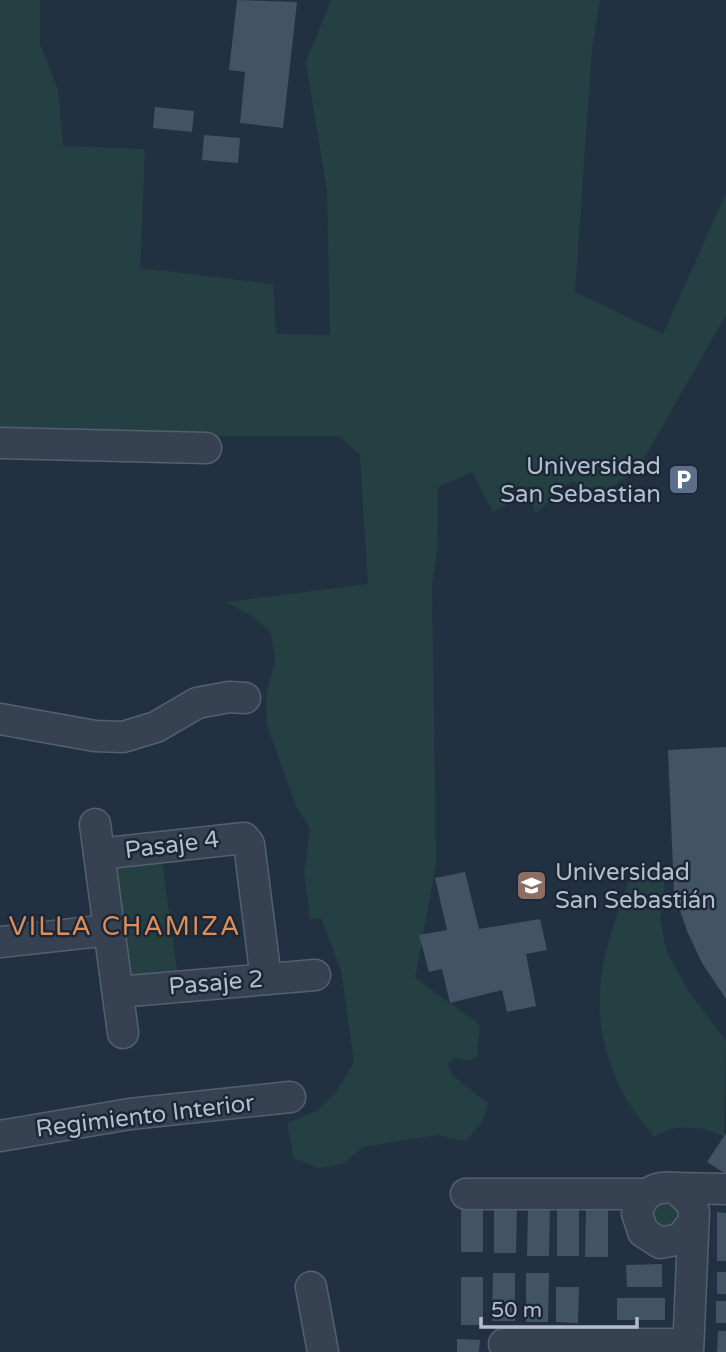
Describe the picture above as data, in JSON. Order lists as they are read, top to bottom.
{
  "streets": {
    "street": ["Pasaje 4", "Pasaje 2", "Regimiento Interior"]
  },
  "crossings": [
    ["Pasaje 4", "Pasaje 2"]
  ],
  "districts": ["VILLA CHAMIZA"],
  "places": {
    "parking": ["Universidad San Sebastian"],
    "school or university": ["Universidad San Sebastián"]
  },
  "scale_bar": "50 m"
}
